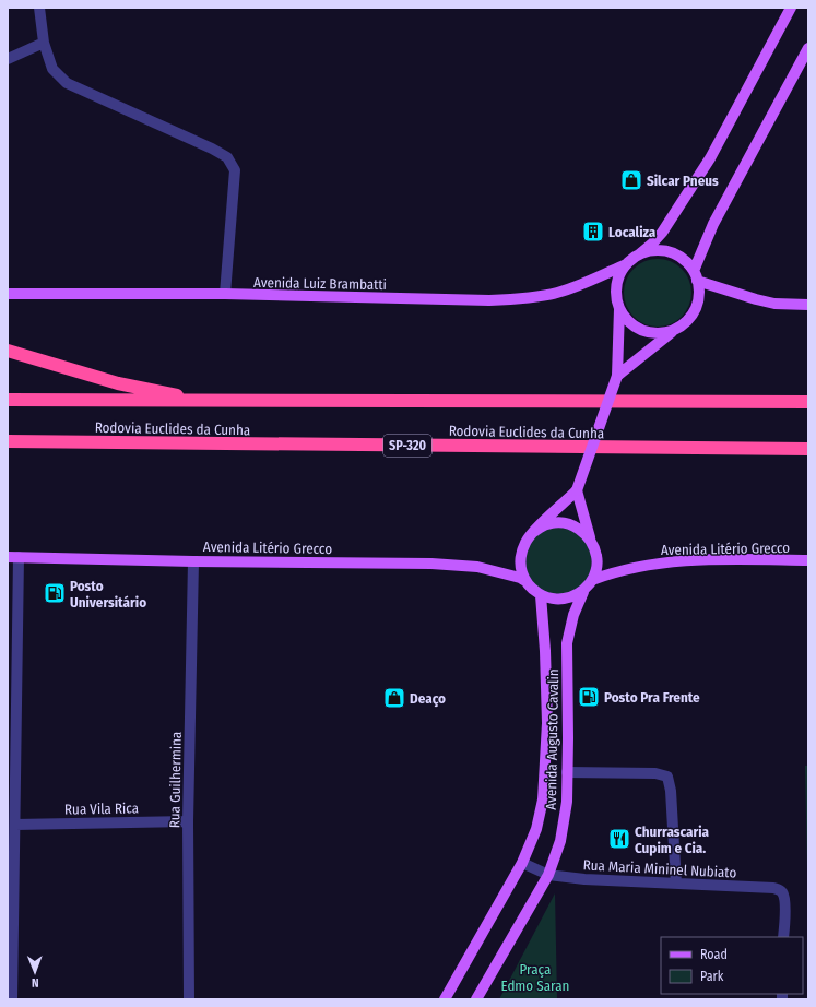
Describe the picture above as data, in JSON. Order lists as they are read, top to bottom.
{
  "streets": {
    "highway": ["Rodovia Euclides da Cunha", "SP-320"],
    "main road": ["Avenida Luiz Brambatti", "Avenida Litério Grecco", "Avenida Augusto Cavalin"],
    "street": ["Rua Guilhermina", "Rua Vila Rica", "Rua Maria Mininel Nubiato"]
  },
  "crossings": [
    ["Avenida Litério Grecco", "Avenida Augusto Cavalin"],
    ["Avenida Litério Grecco", "Rua Guilhermina"],
    ["Avenida Augusto Cavalin", "Rua Maria Mininel Nubiato"],
    ["Rua Guilhermina", "Rua Vila Rica"]
  ],
  "parks": ["Praça Edmo Saran"],
  "places": {
    "shop": ["Silcar Pneus", "Deaço"],
    "building": ["Localiza"],
    "fuel station": ["Posto Universitário", "Posto Pra Frente"],
    "restaurant": ["Churrascaria Cupim e Cia."]
  },
  "legend": ["Road", "Park"],
  "north": "bottom"
}
